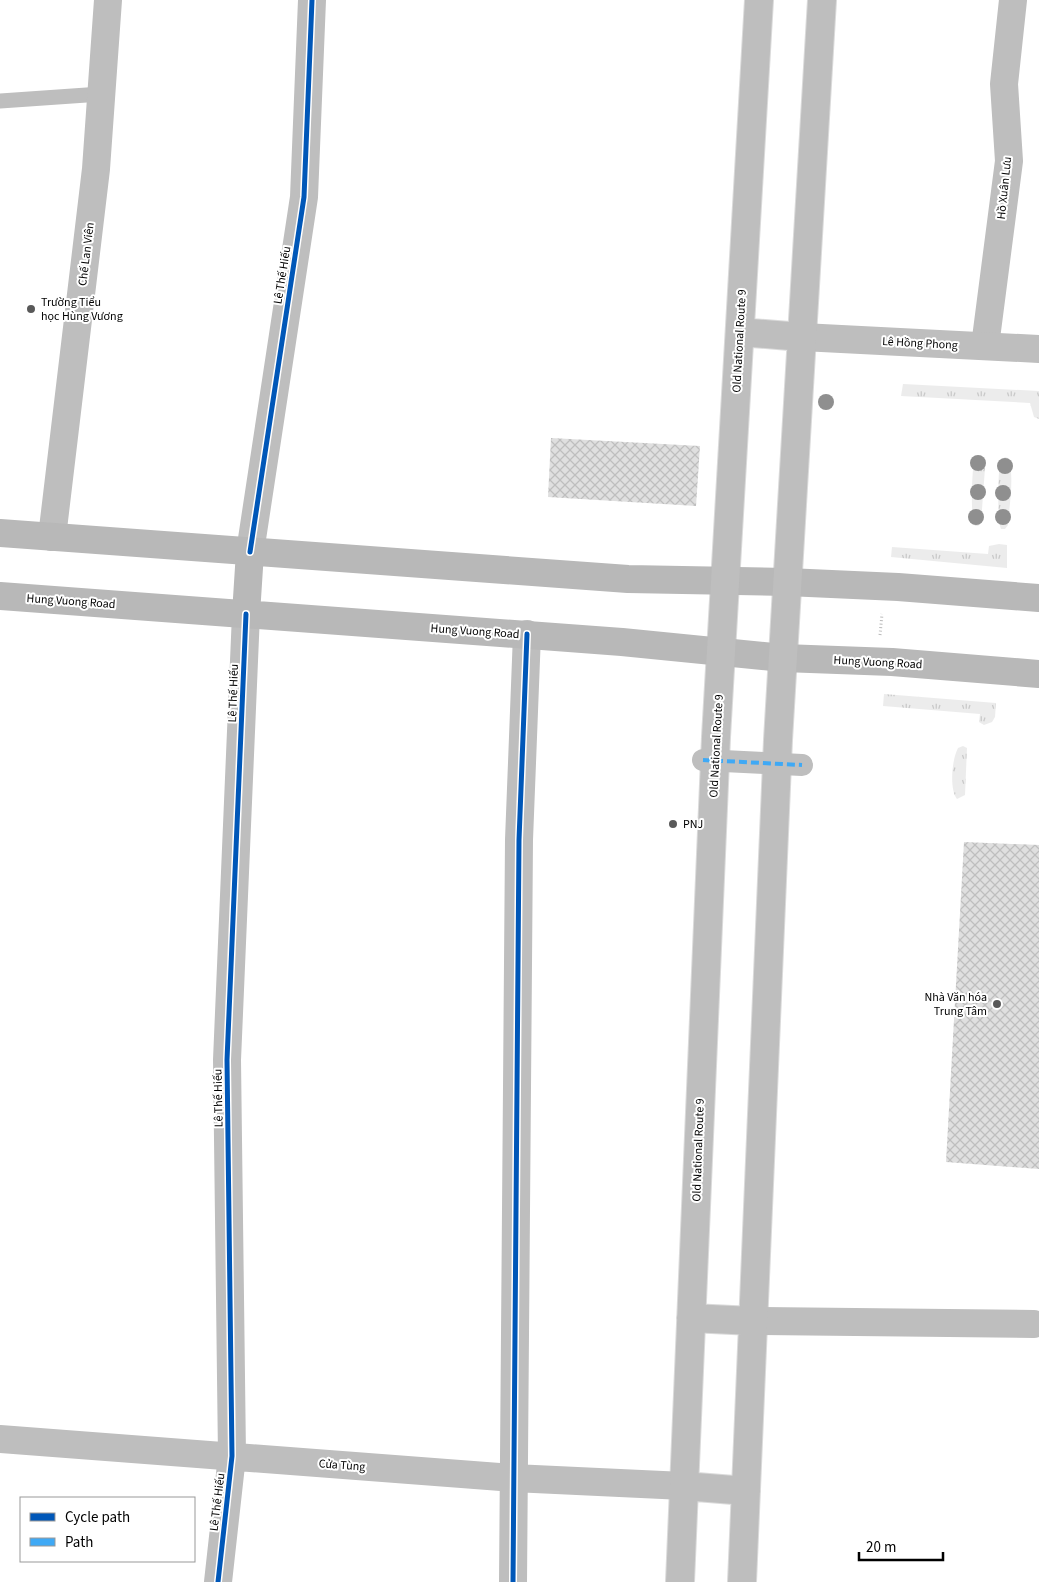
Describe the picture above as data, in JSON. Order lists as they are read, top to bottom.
{
  "streets": {
    "main road": ["Hung Vuong Road"],
    "street": [
      "Hồ Xuân Lưu",
      "Chế Lan Viên",
      "Lê Thế Hiếu",
      "Old National Route 9",
      "Lê Hồng Phong",
      "Cửa Tùng"
    ]
  },
  "crossings": [
    ["Hồ Xuân Lưu", "Lê Hồng Phong"],
    ["Lê Thế Hiếu", "Hung Vuong Road"],
    ["Lê Thế Hiếu", "Cửa Tùng"],
    ["Old National Route 9", "Lê Hồng Phong"],
    ["Old National Route 9", "Hung Vuong Road"],
    ["Old National Route 9", "Cửa Tùng"]
  ],
  "places": ["Trường Tiểu học Hùng Vương", "PNJ", "Nhà Văn hóa Trung Tâm"],
  "legend": ["Cycle path", "Path"],
  "scale_bar": "20 m"
}
